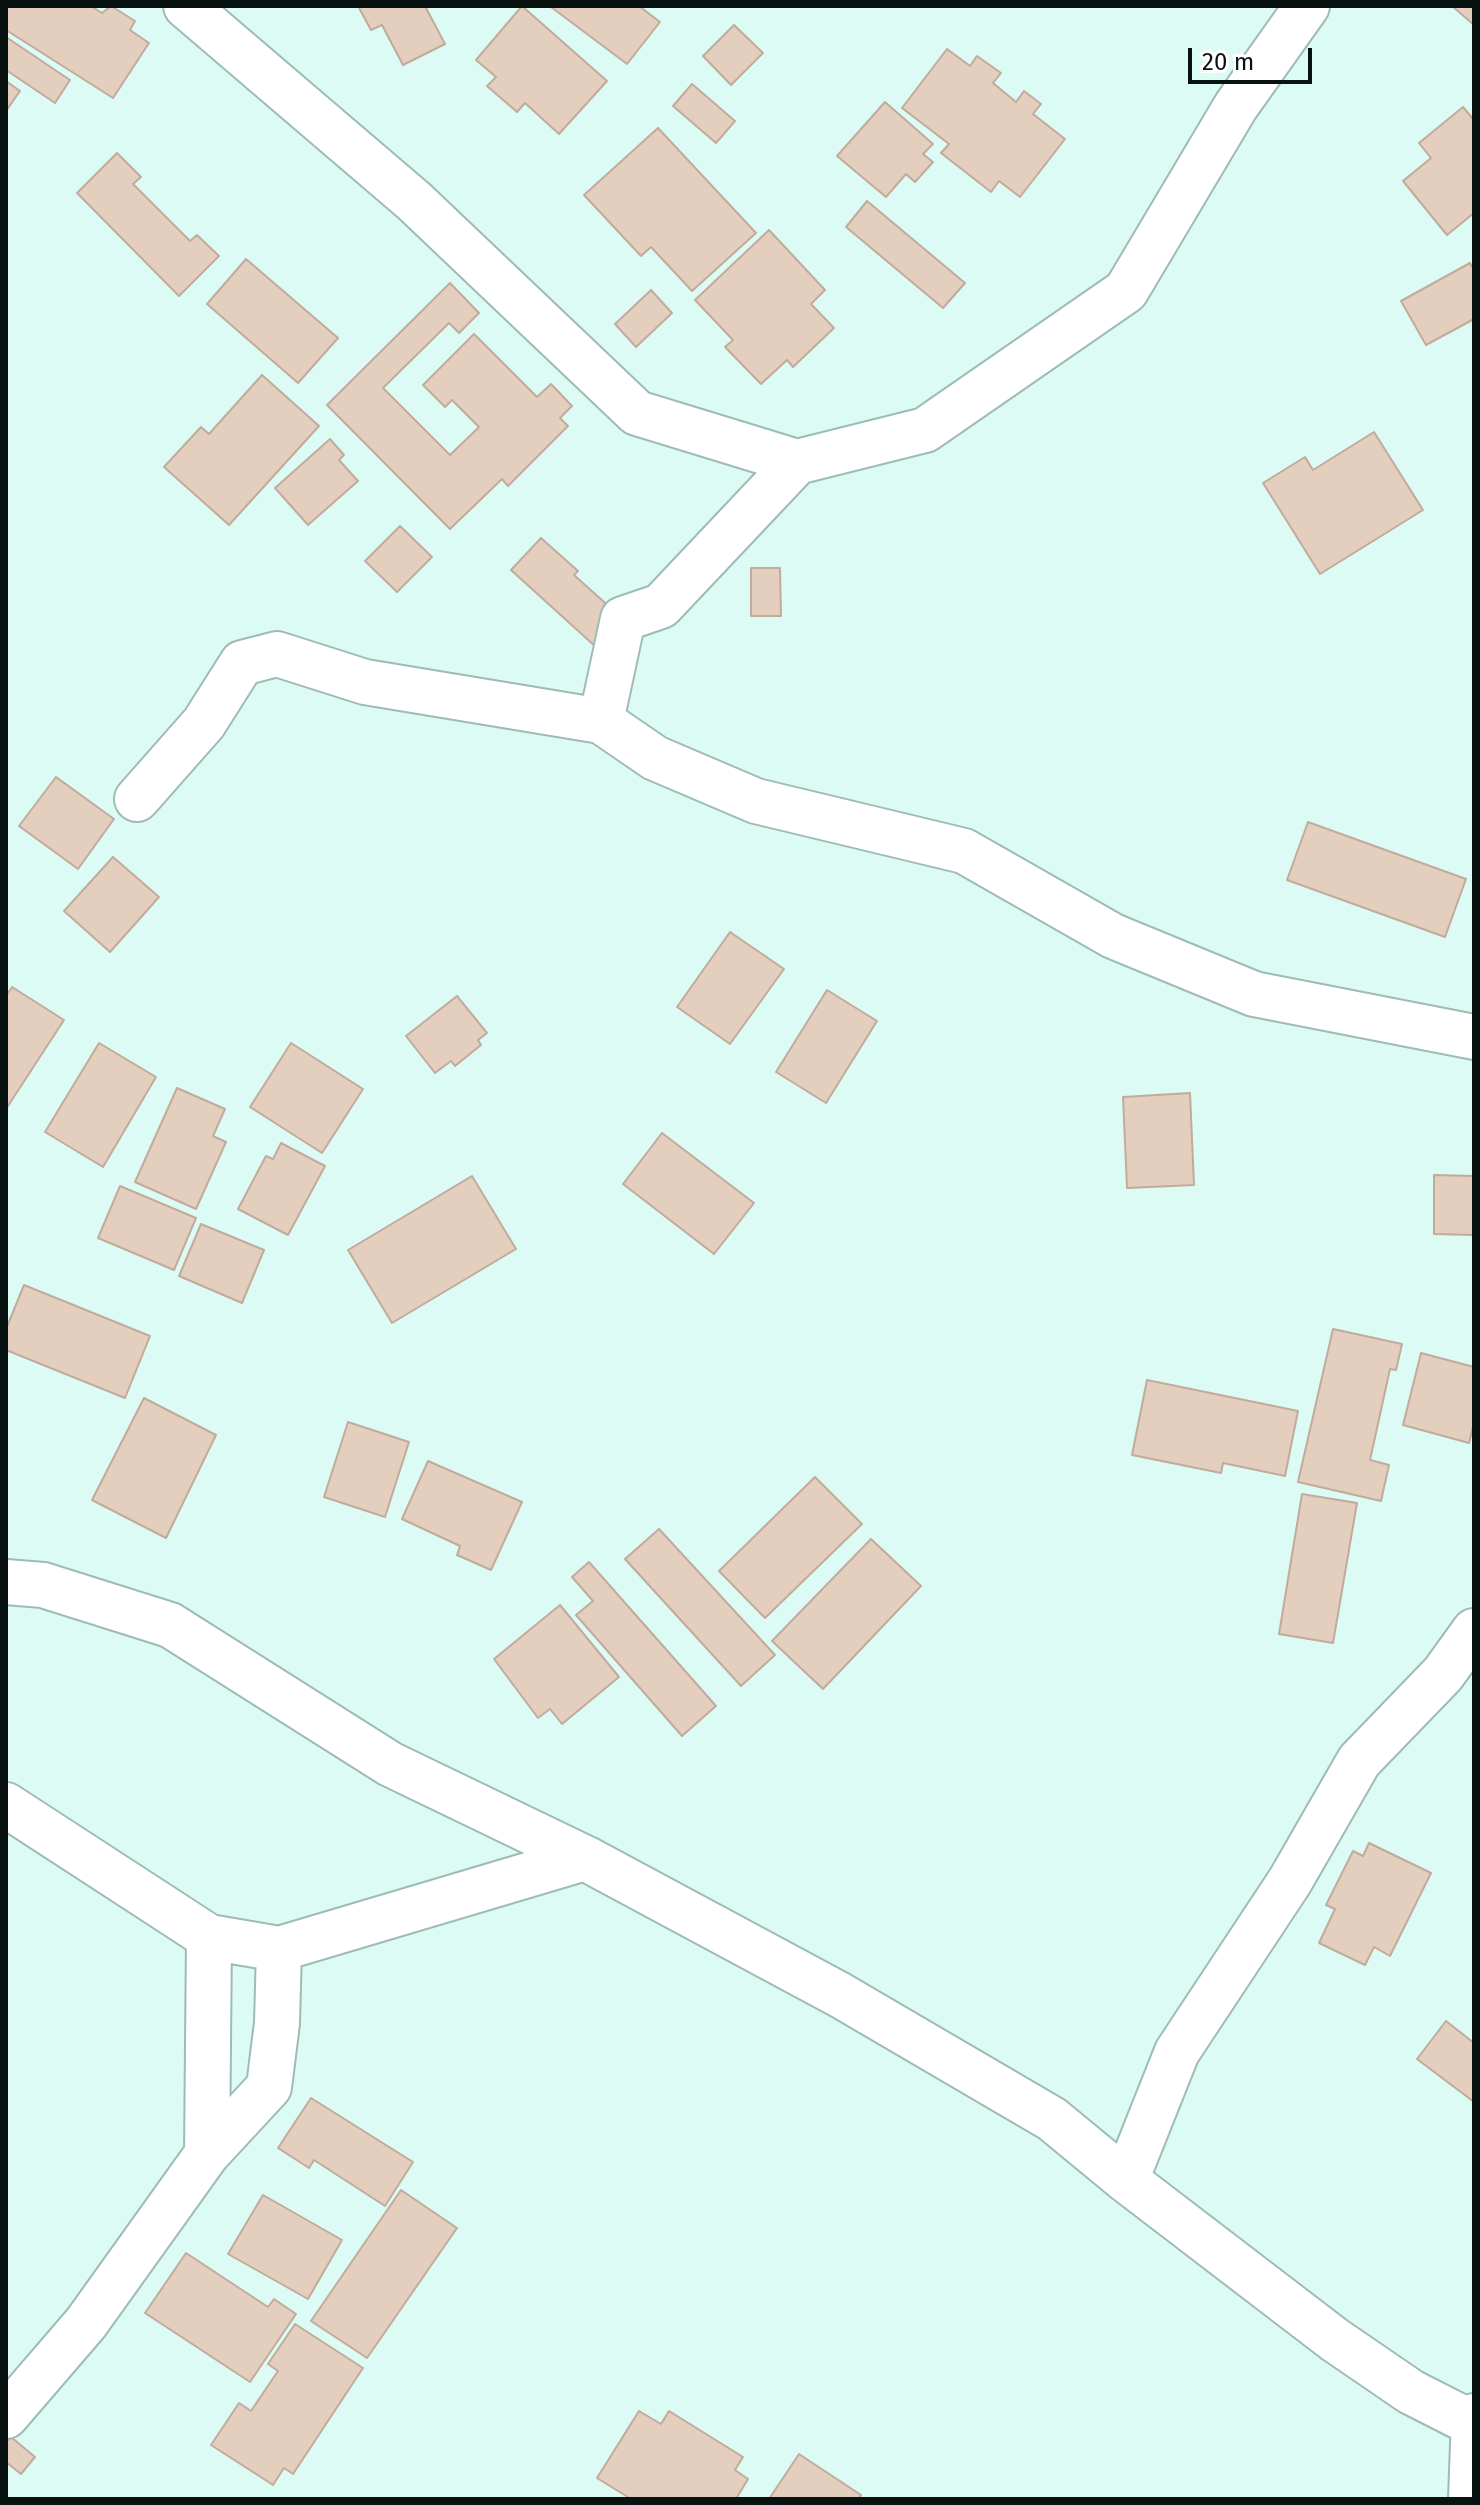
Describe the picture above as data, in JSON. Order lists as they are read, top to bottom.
{
  "scale_bar": "20 m"
}
